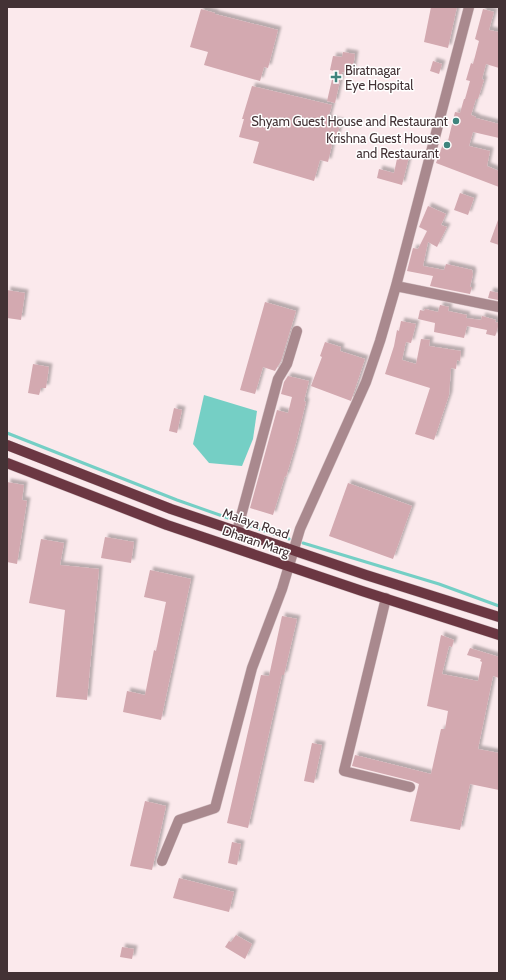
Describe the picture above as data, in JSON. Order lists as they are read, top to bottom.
{
  "streets": {
    "main road": ["Malaya Road", "Dharan Marg"]
  },
  "places": {
    "health": ["Biratnagar Eye Hospital"],
    "other": ["Shyam Guest House and Restaurant", "Krishna Guest House and Restaurant"]
  }
}
